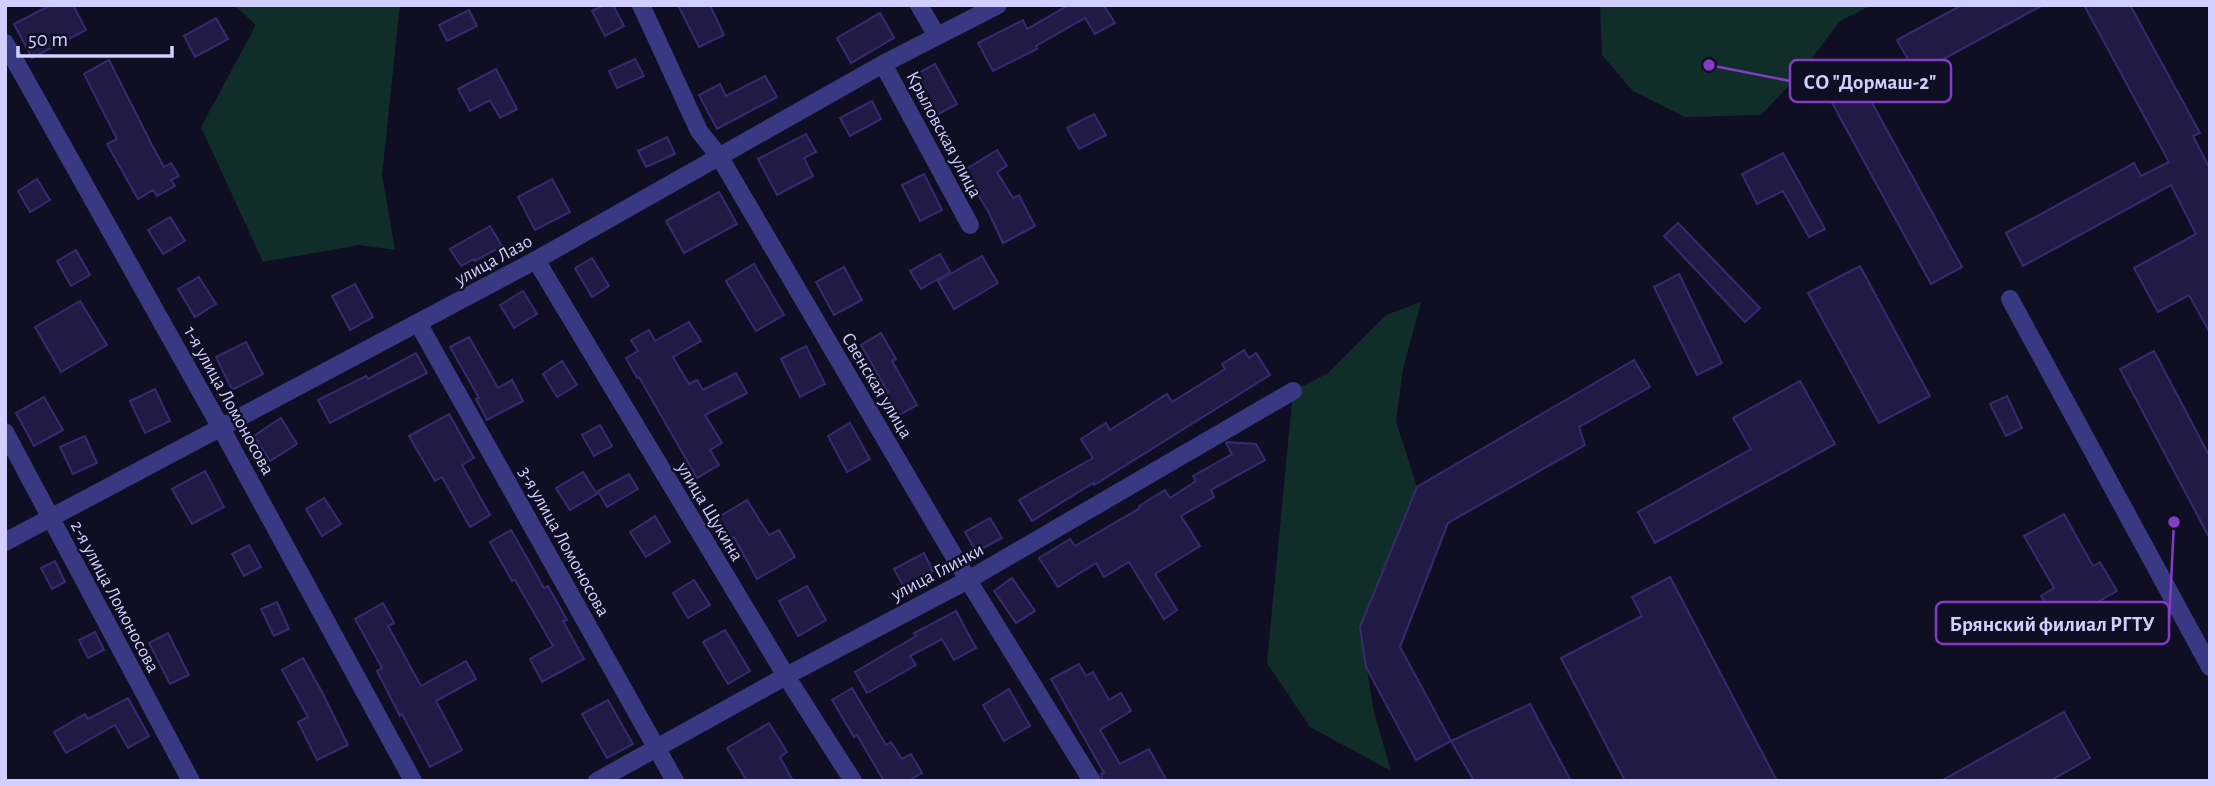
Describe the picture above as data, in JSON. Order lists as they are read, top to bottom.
{
  "streets": {
    "street": [
      "Крыловская улица",
      "улица Лазо",
      "Свенская улица",
      "1-я улица Ломоносова",
      "улица Щукина",
      "3-я улица Ломоносова",
      "улица Глинки",
      "2-я улица Ломоносова"
    ]
  },
  "crossings": [
    ["Крыловская улица", "улица Лазо"],
    ["улица Лазо", "Свенская улица"],
    ["улица Лазо", "1-я улица Ломоносова"],
    ["улица Лазо", "улица Щукина"],
    ["улица Лазо", "3-я улица Ломоносова"],
    ["улица Лазо", "2-я улица Ломоносова"],
    ["Свенская улица", "улица Глинки"],
    ["улица Щукина", "улица Глинки"],
    ["3-я улица Ломоносова", "улица Глинки"]
  ],
  "places": ["СО \"Дормаш-2\"", "Брянский филиал РГТУ"],
  "scale_bar": "50 m"
}
